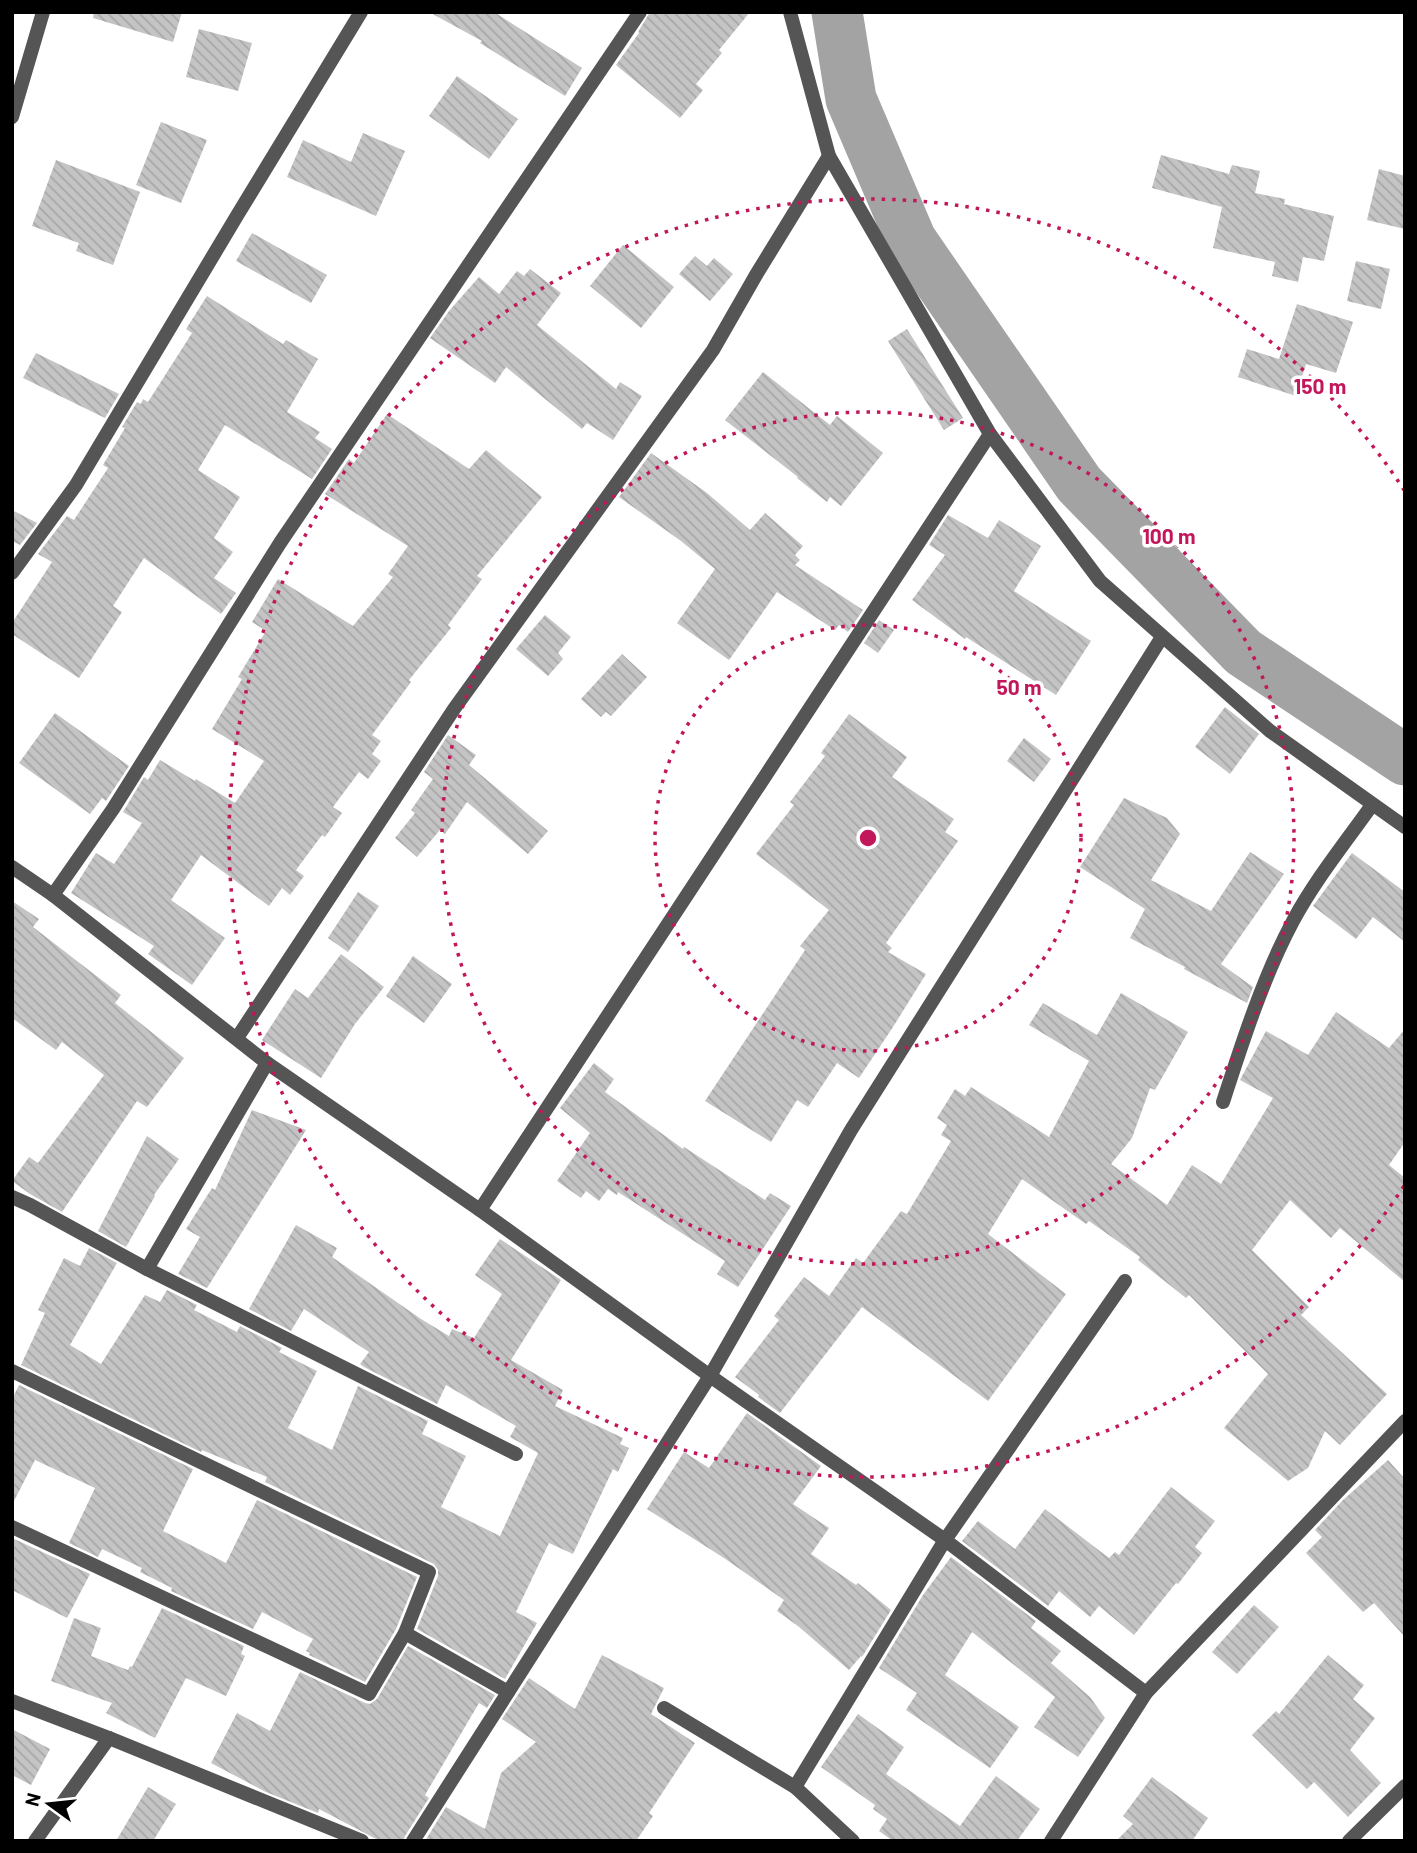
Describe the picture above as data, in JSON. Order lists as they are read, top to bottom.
{
  "north": "left",
  "rings": ["150 m", "100 m", "50 m"]
}
